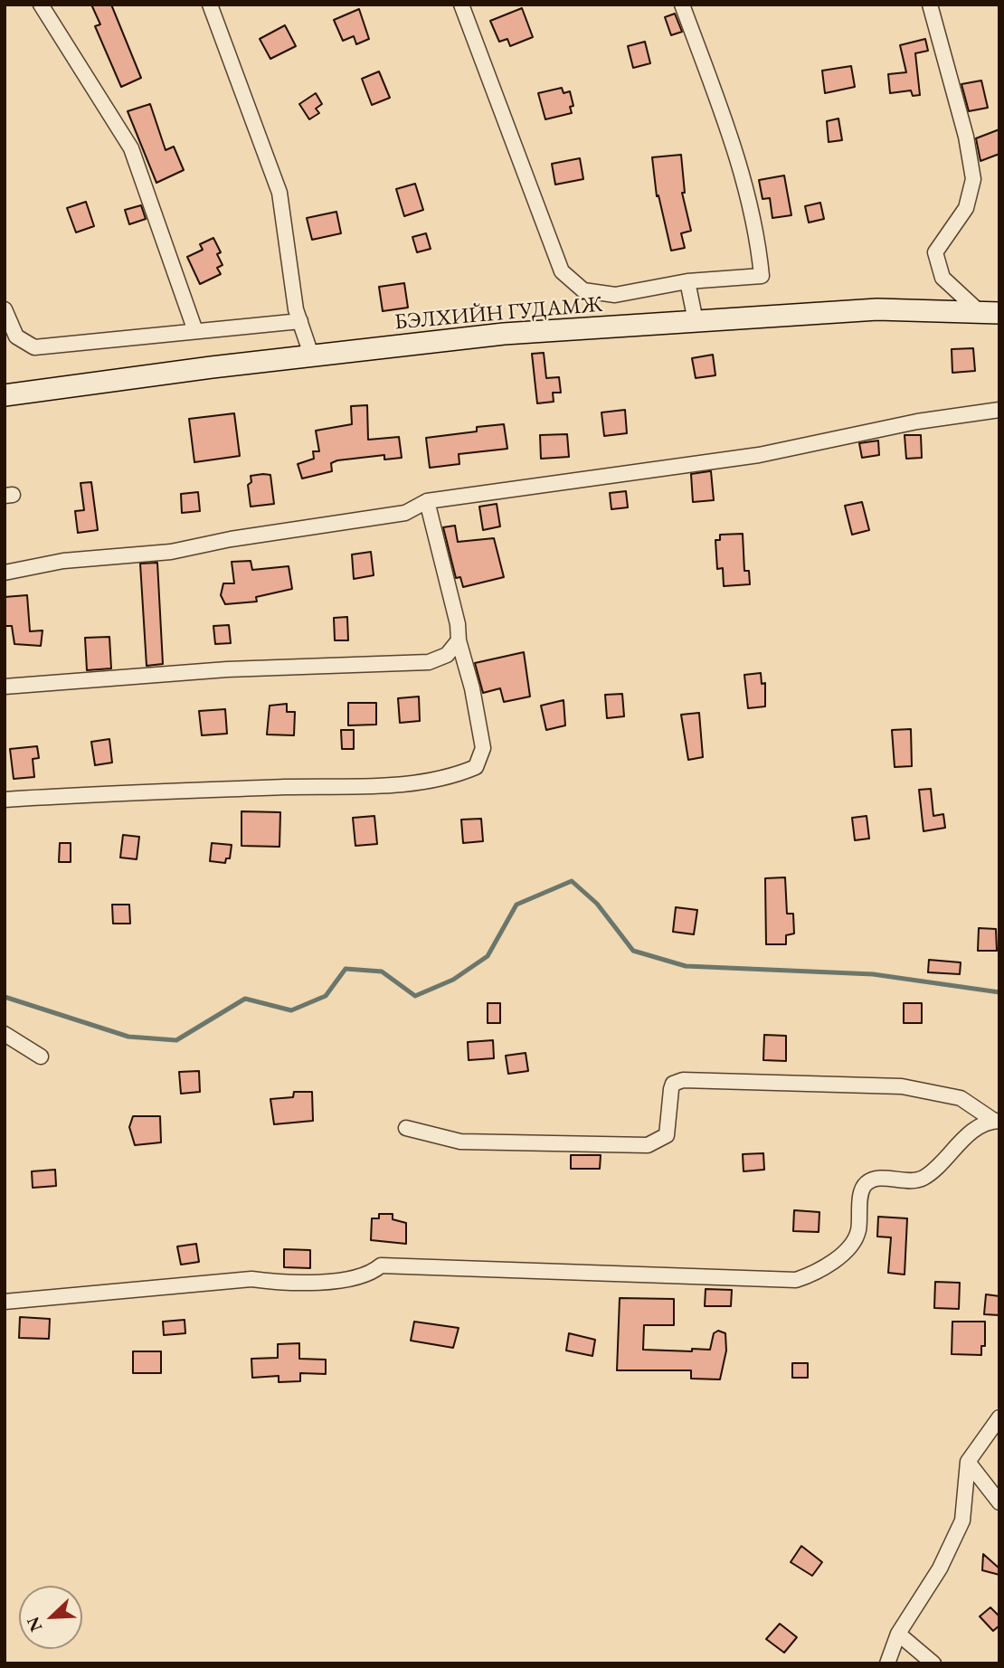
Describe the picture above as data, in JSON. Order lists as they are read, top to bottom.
{
  "streets": {
    "main road": ["БЭЛХИЙН ГУДАМЖ"]
  },
  "north": "bottom left"
}
